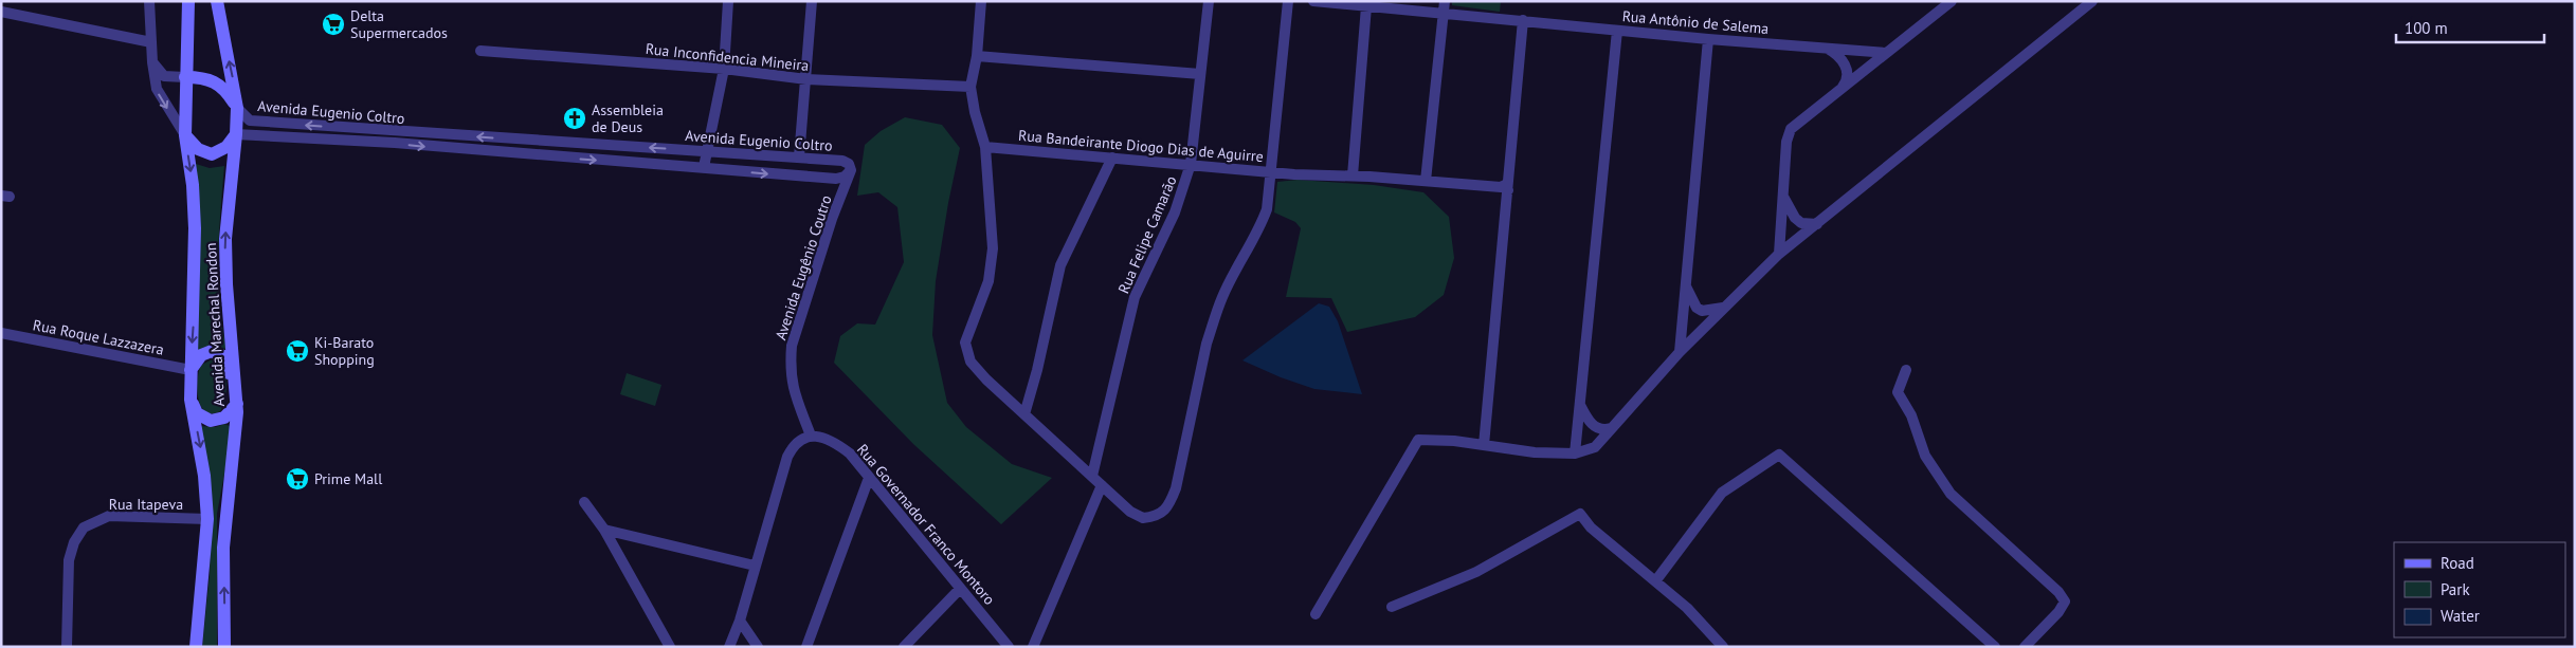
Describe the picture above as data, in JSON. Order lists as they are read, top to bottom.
{
  "streets": {
    "main road": ["Avenida Marechal Rondon"],
    "street": [
      "Rua Antônio de Salema",
      "Rua Inconfidencia Mineira",
      "Avenida Eugenio Coltro",
      "Rua Bandeirante Diogo Dias de Aguirre",
      "Rua Felipe Camarão",
      "Avenida Eugênio Coutro",
      "Rua Roque Lazzazera",
      "Rua Itapeva",
      "Rua Governador Franco Montoro"
    ]
  },
  "crossings": [
    ["Avenida Eugenio Coltro", "Avenida Eugênio Coutro"],
    ["Avenida Eugenio Coltro", "Avenida Marechal Rondon"],
    ["Rua Bandeirante Diogo Dias de Aguirre", "Rua Felipe Camarão"],
    ["Avenida Eugênio Coutro", "Rua Governador Franco Montoro"],
    ["Avenida Marechal Rondon", "Rua Roque Lazzazera"],
    ["Avenida Marechal Rondon", "Rua Itapeva"]
  ],
  "places": {
    "supermarket": ["Delta Supermercados", "Ki-Barato Shopping", "Prime Mall"],
    "church": ["Assembleia de Deus"]
  },
  "legend": ["Road", "Park", "Water"],
  "scale_bar": "100 m"
}
